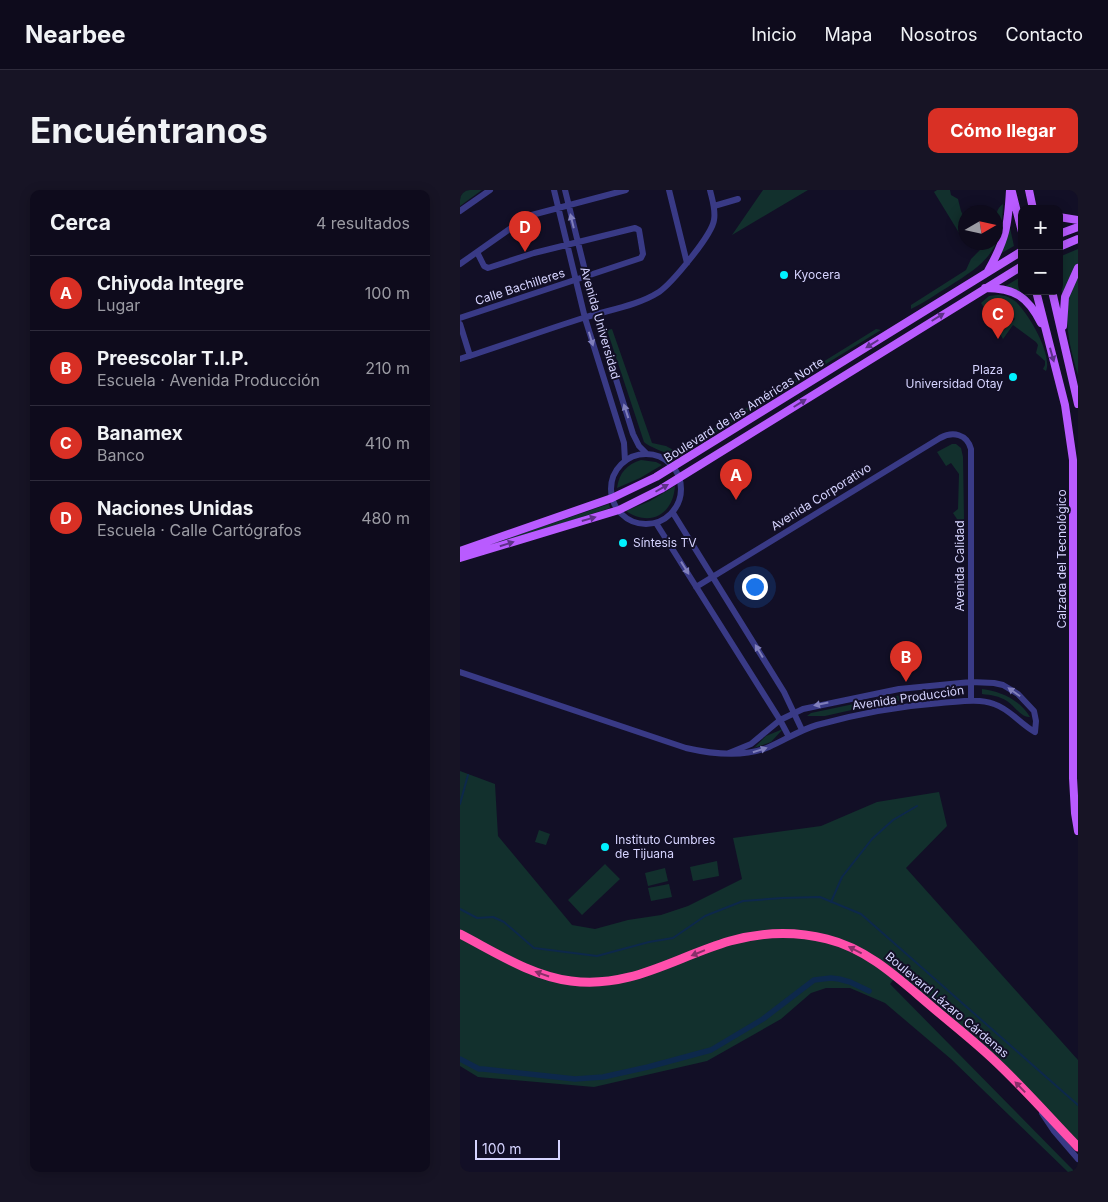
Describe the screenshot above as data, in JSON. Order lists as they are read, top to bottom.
{
  "streets": {
    "highway": ["Boulevard Lázaro Cárdenas"],
    "main road": ["Boulevard de las Américas Norte", "Calzada del Tecnológico"],
    "street": [
      "Calle Bachilleres",
      "Avenida Universidad",
      "Avenida Corporativo",
      "Avenida Calidad",
      "Avenida Producción"
    ]
  },
  "crossings": [
    ["Calle Bachilleres", "Avenida Universidad"],
    ["Avenida Corporativo", "Avenida Calidad"],
    ["Avenida Calidad", "Avenida Producción"]
  ],
  "one_way": ["Calzada del Tecnológico", "Boulevard Lázaro Cárdenas"],
  "places": [
    "Kyocera",
    "Plaza Universidad Otay",
    "Síntesis TV",
    "Instituto Cumbres de Tijuana"
  ],
  "scale_bar": "100 m",
  "north": "right",
  "page": {
    "header": "Nearbee",
    "nav": [
      "Inicio",
      "Mapa",
      "Nosotros",
      "Contacto"
    ],
    "buttons": "Cómo llegar",
    "title": "Encuéntranos",
    "heading": ["Cerca", "4 resultados"],
    "map_buttons": ["+", "−"],
    "pins": [
      "D",
      "C",
      "A",
      "B"
    ],
    "list": [
      {
        "mark": "A",
        "name": "Chiyoda Integre",
        "note": "Lugar",
        "value": "100 m"
      },
      {
        "mark": "B",
        "name": "Preescolar T.I.P.",
        "note": "Escuela · Avenida Producción",
        "value": "210 m"
      },
      {
        "mark": "C",
        "name": "Banamex",
        "note": "Banco",
        "value": "410 m"
      },
      {
        "mark": "D",
        "name": "Naciones Unidas",
        "note": "Escuela · Calle Cartógrafos",
        "value": "480 m"
      }
    ],
    "scale": "100 m"
  }
}
